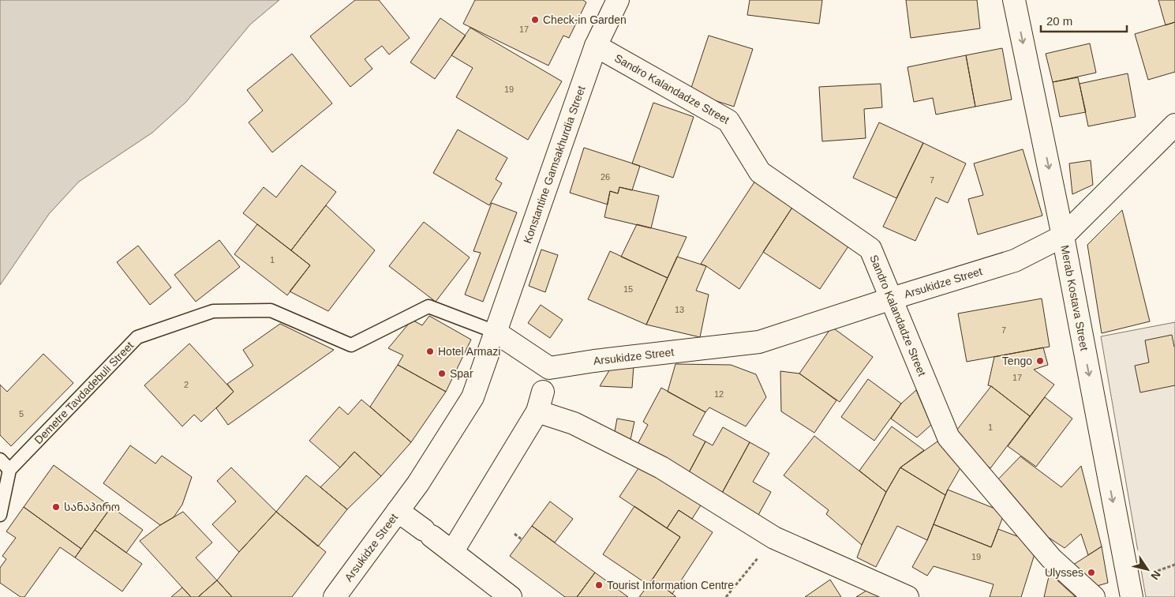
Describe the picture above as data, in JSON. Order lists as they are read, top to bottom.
{
  "streets": {
    "street": [
      "Sandro Kalandadze Street",
      "Konstantine Gamsakhurdia Street",
      "Arsukidze Street",
      "Merab Kostava Street"
    ],
    "lane": ["Demetre Tavdadebuli Street"]
  },
  "crossings": [
    ["Sandro Kalandadze Street", "Konstantine Gamsakhurdia Street"],
    ["Sandro Kalandadze Street", "Arsukidze Street"],
    ["Konstantine Gamsakhurdia Street", "Arsukidze Street"],
    ["Konstantine Gamsakhurdia Street", "Demetre Tavdadebuli Street"],
    ["Arsukidze Street", "Merab Kostava Street"],
    ["Arsukidze Street", "Demetre Tavdadebuli Street"]
  ],
  "one_way": ["Merab Kostava Street"],
  "places": [
    "Check-in Garden",
    "Hotel Armazi",
    "Tengo",
    "Spar",
    "სანაპირო",
    "Ulysses",
    "Tourist Information Centre"
  ],
  "house_numbers": [
    "17",
    "19",
    "26",
    "7",
    "1",
    "15",
    "13",
    "7",
    "17",
    "2",
    "12",
    "5",
    "1",
    "19"
  ],
  "scale_bar": "20 m",
  "north": "bottom right"
}
